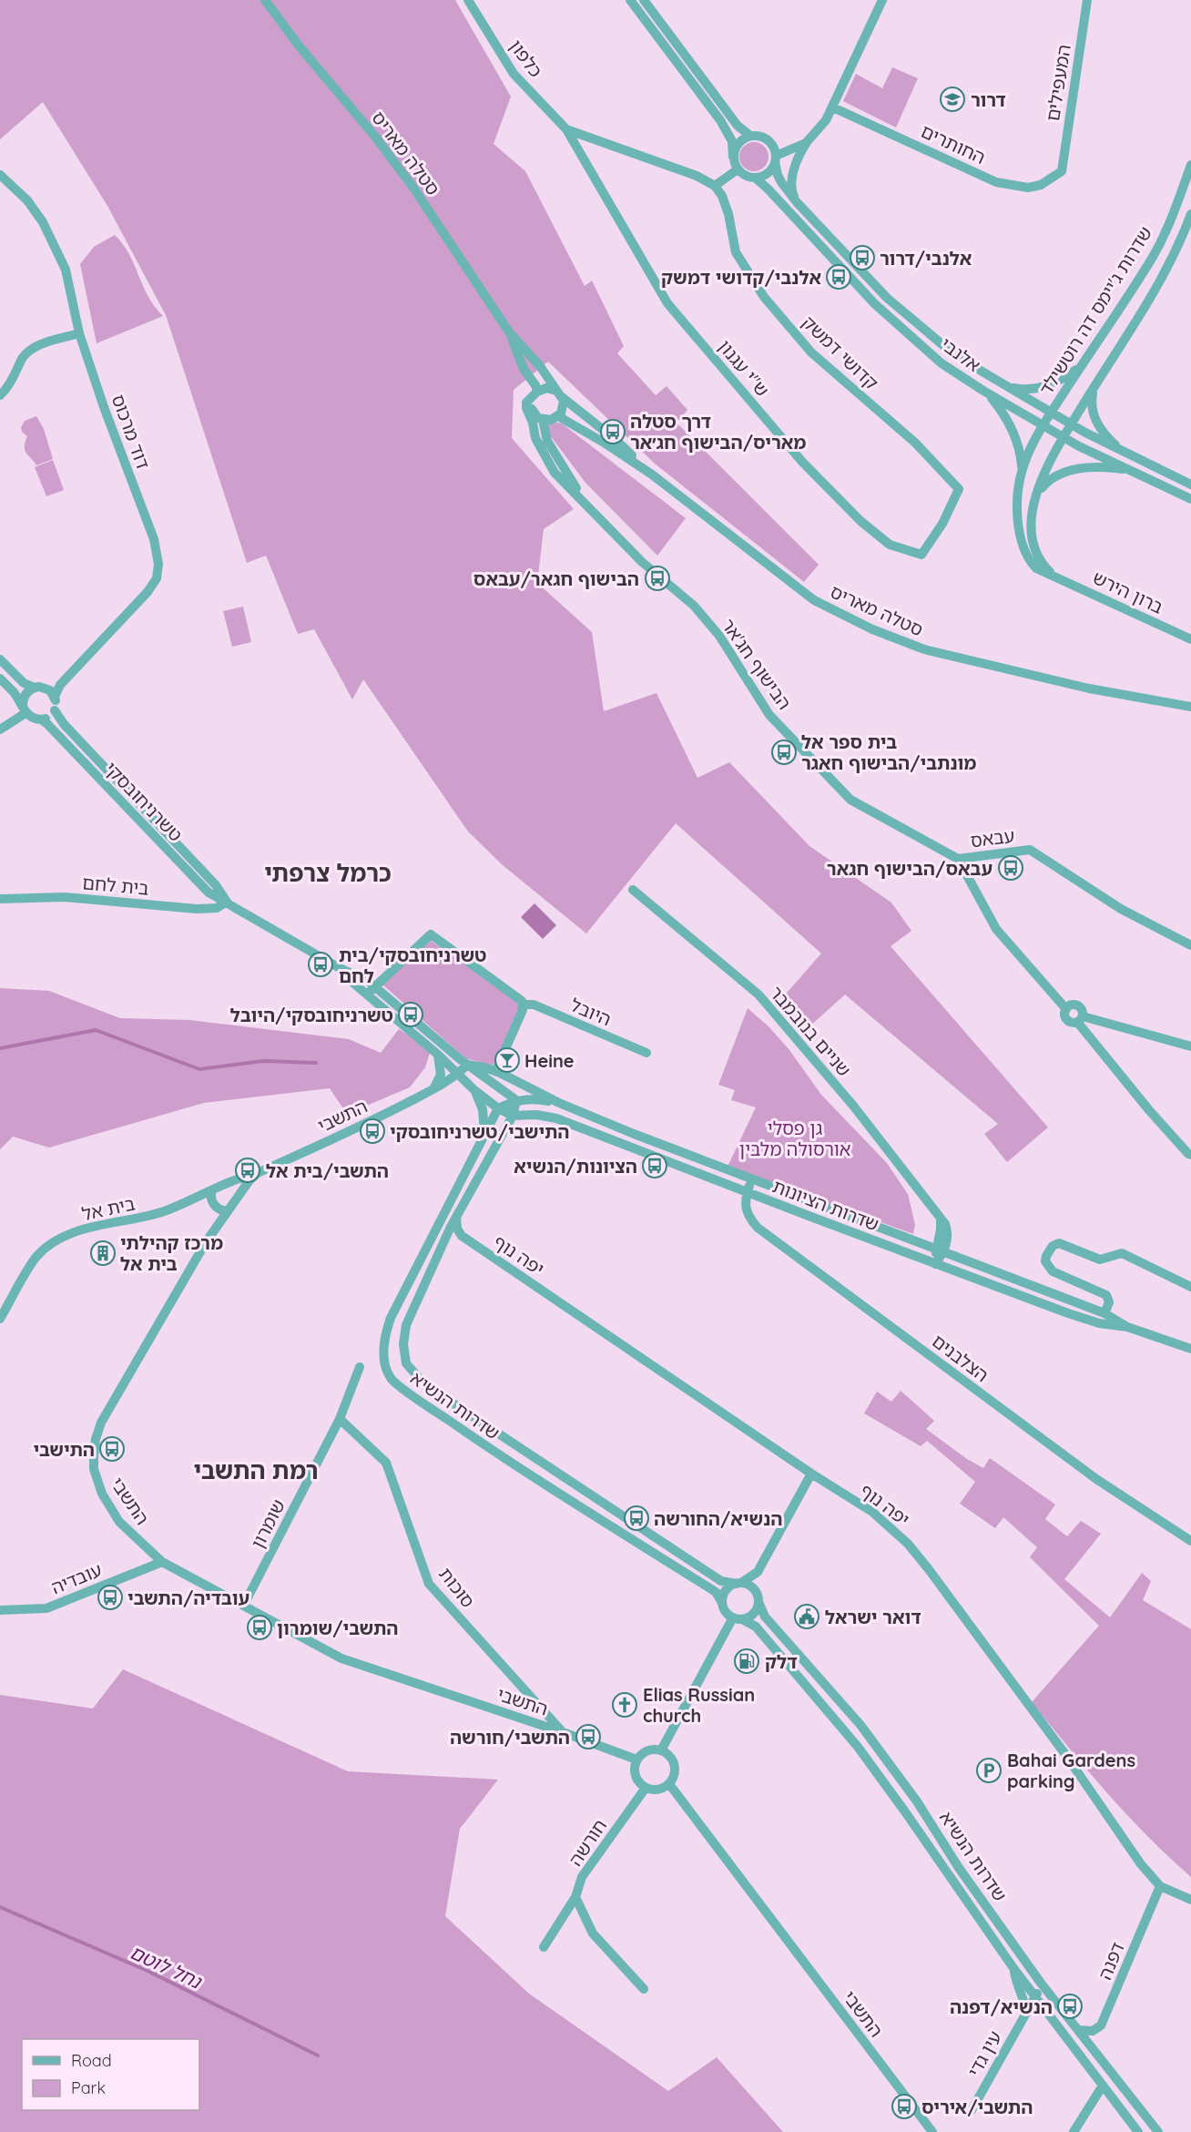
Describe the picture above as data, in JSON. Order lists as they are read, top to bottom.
{
  "streets": {
    "street": [
      "כלפון",
      "המעפילים",
      "החותרים",
      "סטלה מאריס",
      "שדרות ג'יימס דה רוטשילד",
      "קדושי דמשק",
      "אלנבי",
      "ש\"י עגנון",
      "דוד מרכוס",
      "ברון הירש",
      "הבישוף חג'אר",
      "טשרניחובסקי",
      "עבאס",
      "בית לחם",
      "היובל",
      "שניים בנובמבר",
      "התשבי",
      "שדרות הציונות",
      "בית אל",
      "יפה נוף",
      "הצלבנים",
      "שדרות הנשיא",
      "שומרון",
      "עובדיה",
      "סוכות",
      "חורשה",
      "דפנה",
      "עין גדי"
    ]
  },
  "crossings": [
    ["כלפון", "ש\"י עגנון"],
    ["המעפילים", "החותרים"],
    ["סטלה מאריס", "הבישוף חג'אר"],
    ["שדרות ג'יימס דה רוטשילד", "אלנבי"],
    ["שדרות ג'יימס דה רוטשילד", "ברון הירש"],
    ["קדושי דמשק", "ש\"י עגנון"],
    ["אלנבי", "ברון הירש"],
    ["דוד מרכוס", "טשרניחובסקי"],
    ["הבישוף חג'אר", "עבאס"],
    ["טשרניחובסקי", "בית לחם"],
    ["טשרניחובסקי", "התשבי"],
    ["טשרניחובסקי", "שדרות הציונות"],
    ["טשרניחובסקי", "שדרות הנשיא"],
    ["שניים בנובמבר", "שדרות הציונות"],
    ["התשבי", "בית אל"],
    ["התשבי", "שומרון"],
    ["התשבי", "עובדיה"],
    ["התשבי", "סוכות"],
    ["התשבי", "חורשה"],
    ["שדרות הציונות", "הצלבנים"],
    ["שדרות הציונות", "שדרות הנשיא"],
    ["יפה נוף", "דפנה"],
    ["שדרות הנשיא", "דפנה"],
    ["שדרות הנשיא", "עין גדי"],
    ["שומרון", "סוכות"]
  ],
  "districts": ["כרמל צרפתי", "רמת התשבי"],
  "water": ["נחל לוטם"],
  "parks": ["גן פסלי אורסולה מלבין"],
  "places": {
    "school or university": ["דרור"],
    "bus stop": [
      "אלנבי/דרור",
      "אלנבי/קדושי דמשק",
      "דרך סטלה מאריס/הבישוף חג׳אר",
      "הבישוף חגאר/עבאס",
      "בית ספר אל מונתבי/הבישוף חאגר",
      "עבאס/הבישוף חגאר",
      "טשרניחובסקי/בית לחם",
      "טשרניחובסקי/היובל",
      "התישבי/טשרניחובסקי",
      "הציונות/הנשיא",
      "התשבי/בית אל",
      "התישבי",
      "הנשיא/החורשה",
      "עובדיה/התשבי",
      "התשבי/שומרון",
      "התשבי/חורשה",
      "הנשיא/דפנה",
      "התשבי/איריס"
    ],
    "bar": ["Heine"],
    "building": ["מרכז קהילתי בית אל"],
    "public building": ["דואר ישראל"],
    "fuel station": ["דלק"],
    "church": ["Elias Russian church"],
    "parking": ["Bahai Gardens parking"]
  },
  "legend": ["Road", "Park"]
}
